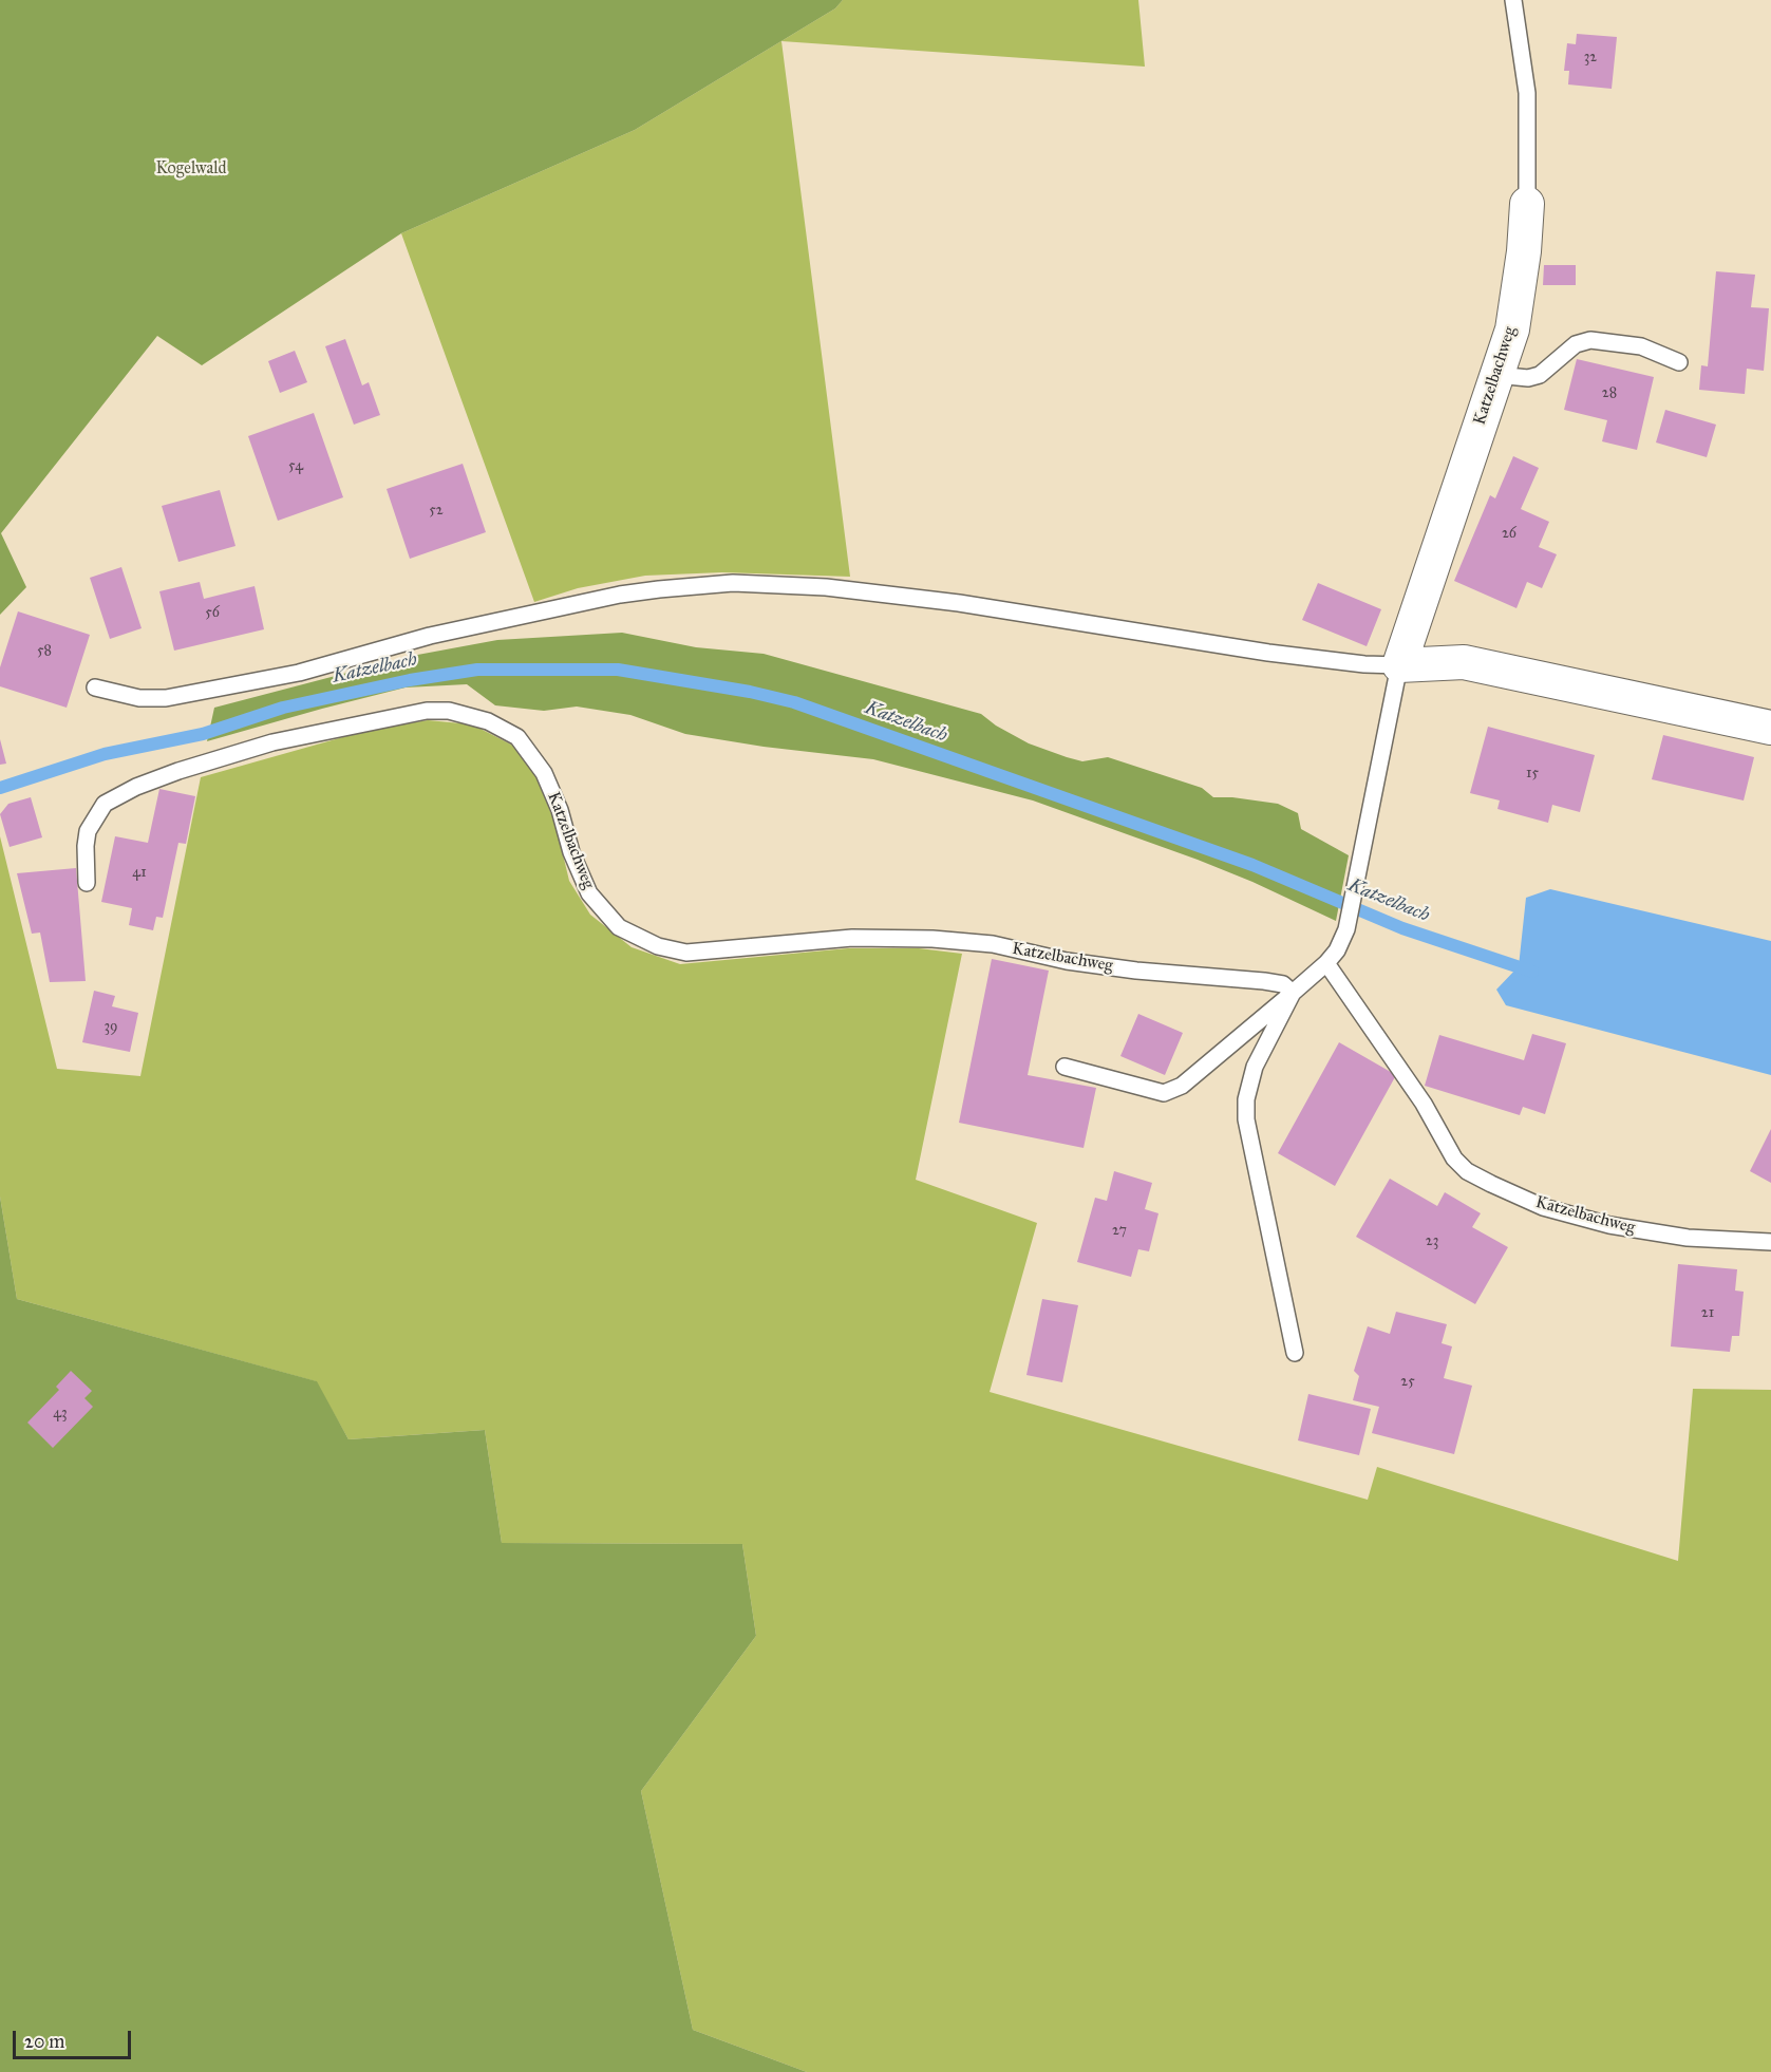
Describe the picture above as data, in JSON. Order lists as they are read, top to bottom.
{
  "streets": {
    "street": ["Katzelbachweg"]
  },
  "water": ["Katzelbach"],
  "parks": ["Kogelwald"],
  "house_numbers": [
    "32",
    "28",
    "54",
    "52",
    "26",
    "56",
    "58",
    "15",
    "41",
    "39",
    "27",
    "23",
    "21",
    "25",
    "43"
  ],
  "scale_bar": "20 m"
}
